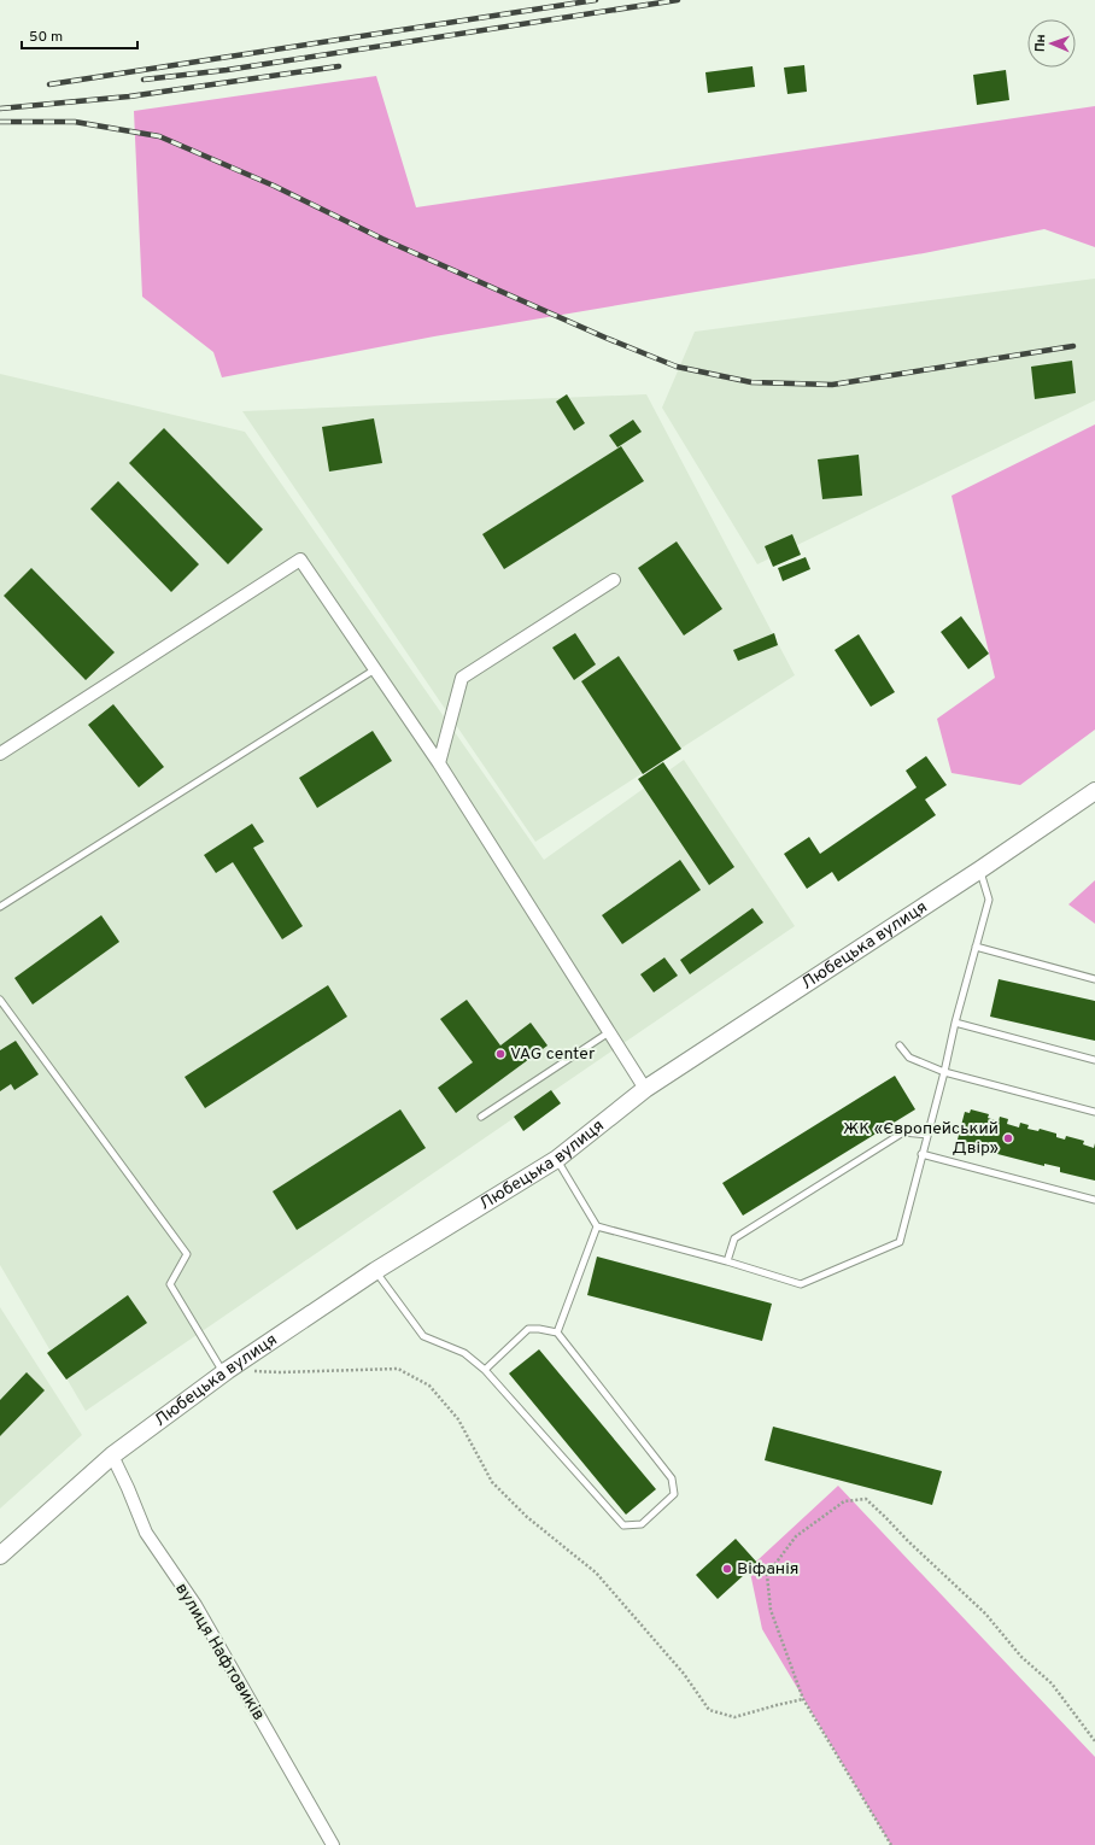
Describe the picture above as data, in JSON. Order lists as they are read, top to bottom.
{
  "streets": {
    "main road": ["Любецька вулиця"],
    "street": ["вулиця Нафтовиків"]
  },
  "crossings": [
    ["Любецька вулиця", "вулиця Нафтовиків"]
  ],
  "places": ["VAG center", "ЖК «Європейський Двір»", "Віфанія"],
  "scale_bar": "50 m",
  "north": "left"
}
